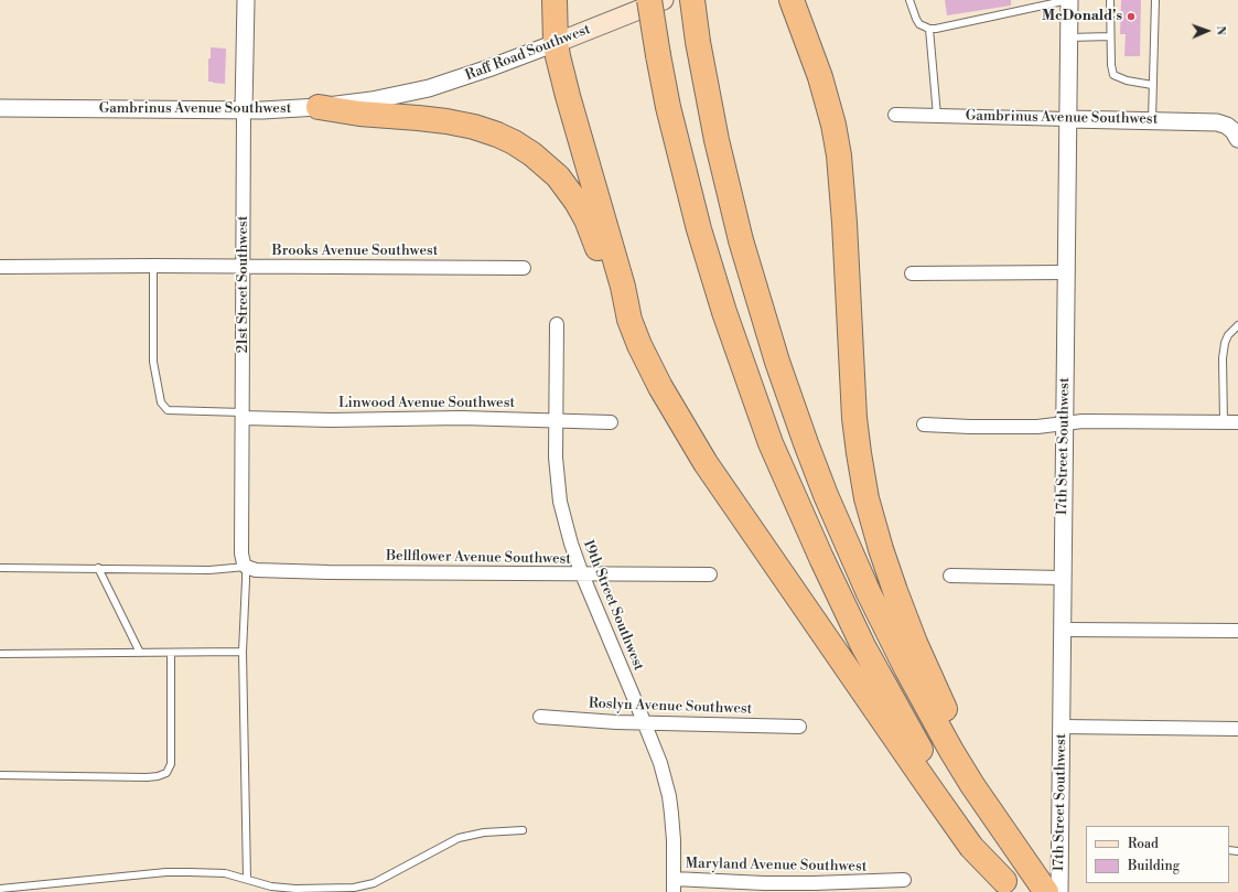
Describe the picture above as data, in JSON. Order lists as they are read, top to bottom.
{
  "streets": {
    "main road": ["Raff Road Southwest"],
    "street": [
      "Gambrinus Avenue Southwest",
      "Brooks Avenue Southwest",
      "21st Street Southwest",
      "Linwood Avenue Southwest",
      "17th Street Southwest",
      "Bellflower Avenue Southwest",
      "19th Street Southwest",
      "Roslyn Avenue Southwest",
      "Maryland Avenue Southwest"
    ]
  },
  "crossings": [
    ["Raff Road Southwest", "Gambrinus Avenue Southwest"],
    ["Gambrinus Avenue Southwest", "21st Street Southwest"],
    ["Gambrinus Avenue Southwest", "17th Street Southwest"],
    ["Brooks Avenue Southwest", "21st Street Southwest"],
    ["21st Street Southwest", "Linwood Avenue Southwest"],
    ["21st Street Southwest", "Bellflower Avenue Southwest"],
    ["Linwood Avenue Southwest", "19th Street Southwest"],
    ["Bellflower Avenue Southwest", "19th Street Southwest"],
    ["19th Street Southwest", "Roslyn Avenue Southwest"],
    ["19th Street Southwest", "Maryland Avenue Southwest"]
  ],
  "places": ["McDonald's"],
  "legend": ["Road", "Building"],
  "north": "right"
}
